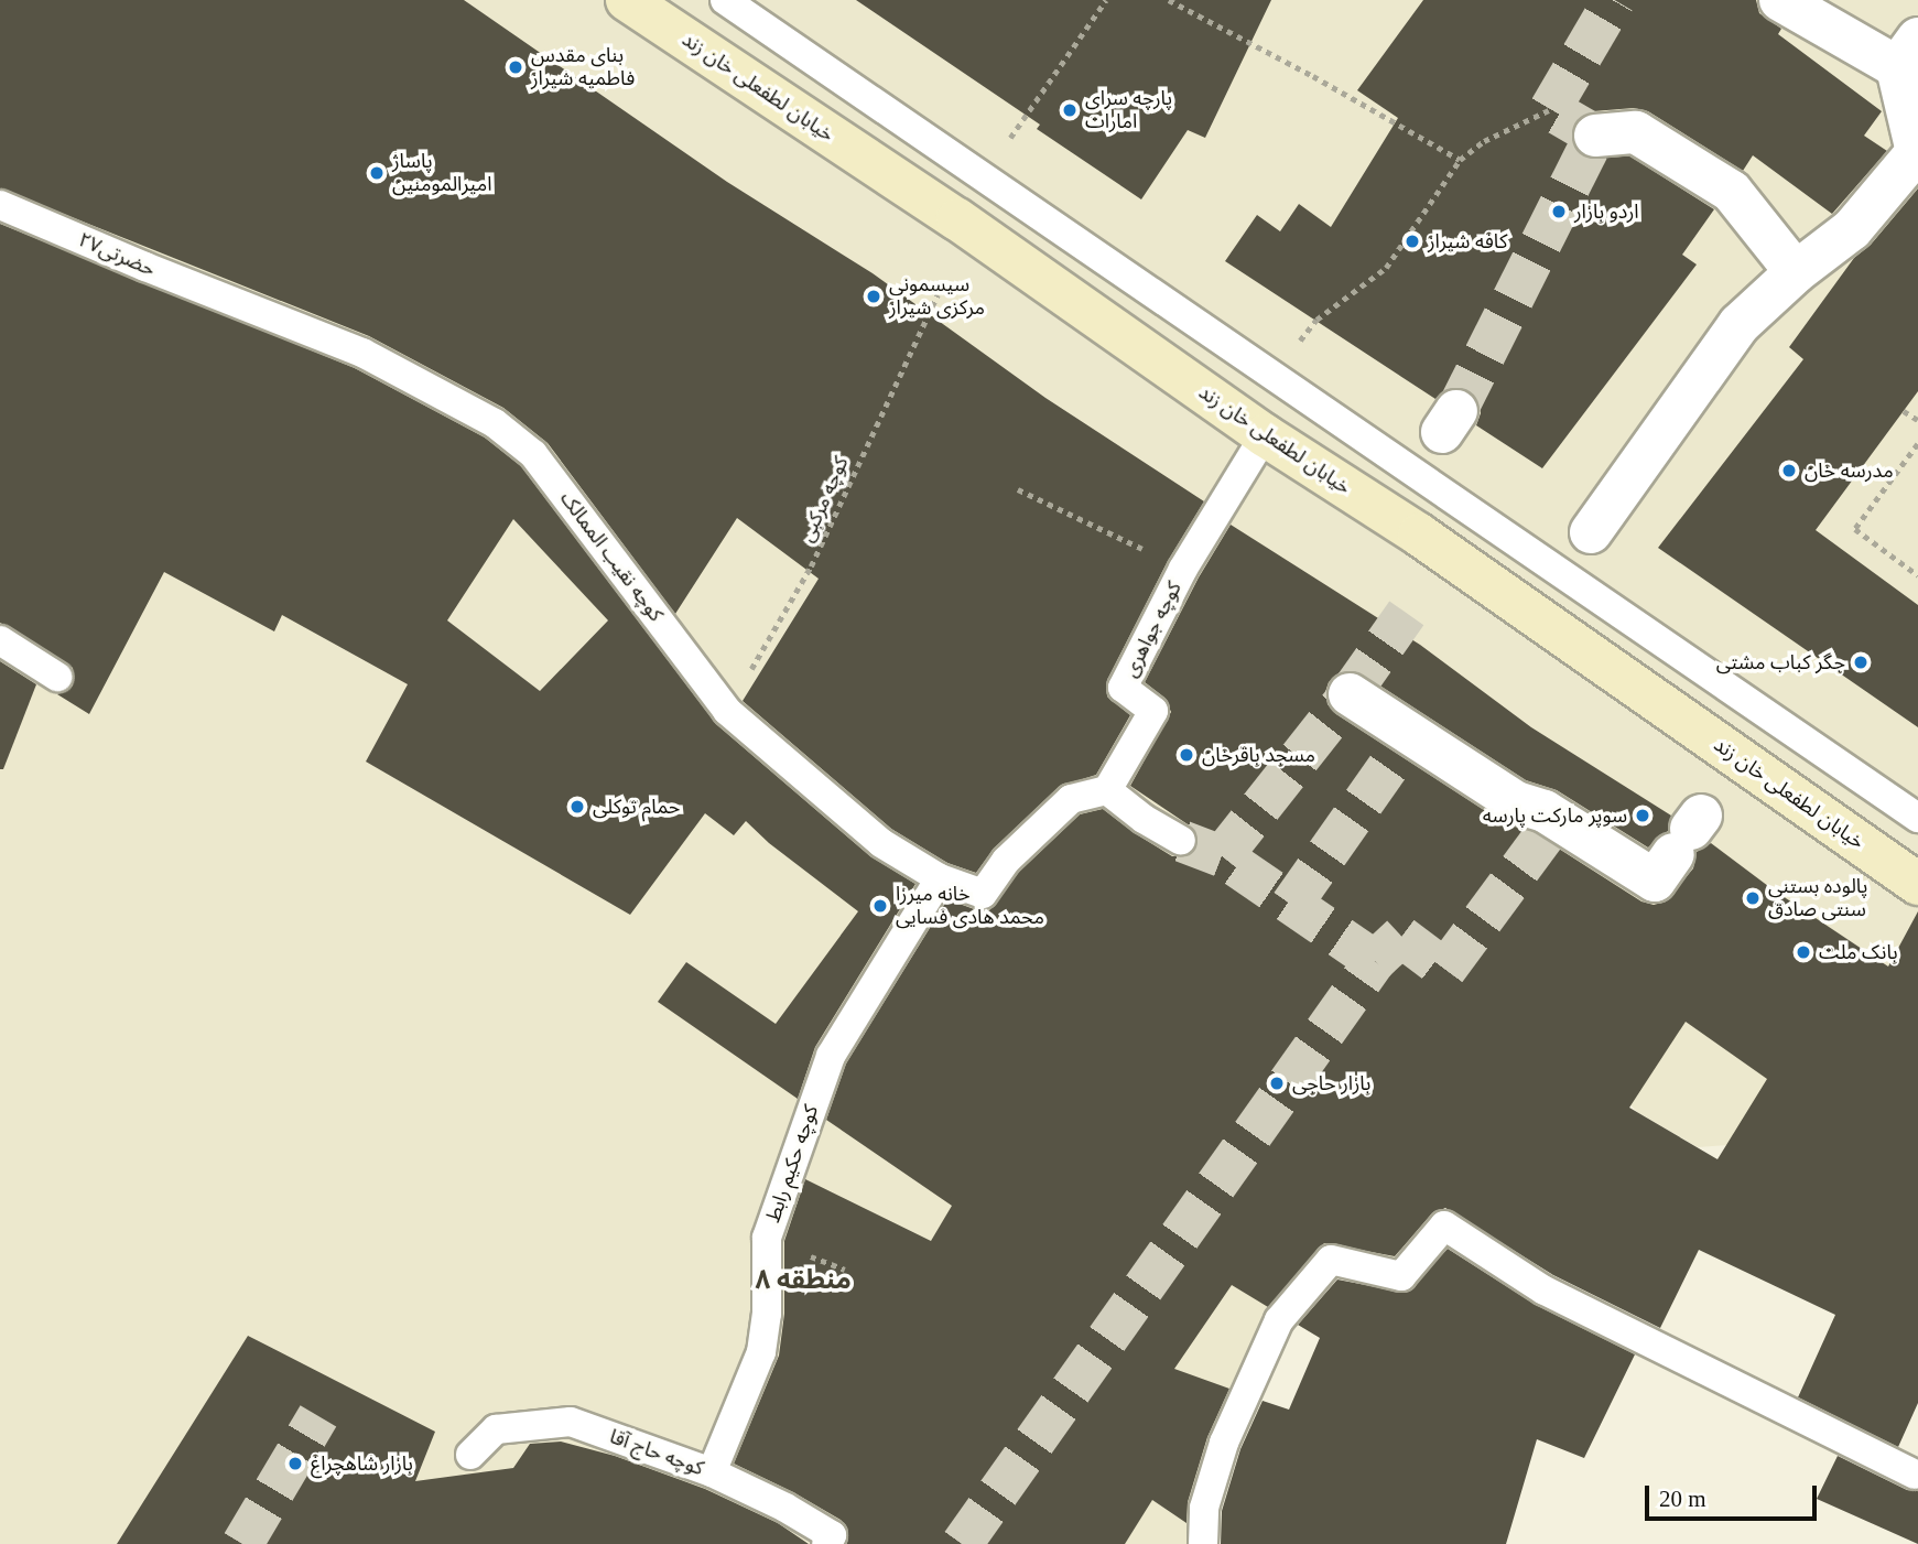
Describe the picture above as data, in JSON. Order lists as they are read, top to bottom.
{
  "streets": {
    "street": ["خیابان لطفعلی خان زند"],
    "lane": [
      "حضرتی۲۷",
      "کوچه نقیب الممالک",
      "کوچه جواهری",
      "کوچه حکیم رابط",
      "کوچه حاج آقا"
    ],
    "path": ["کوچه مرکبی"]
  },
  "crossings": [
    ["خیابان لطفعلی خان زند", "کوچه جواهری"],
    ["حضرتی۲۷", "کوچه نقیب الممالک"],
    ["کوچه مرکبی", "کوچه نقیب الممالک"],
    ["کوچه نقیب الممالک", "کوچه حکیم رابط"],
    ["کوچه حکیم رابط", "کوچه حاج آقا"]
  ],
  "districts": ["منطقه ۸"],
  "places": [
    "بنای مقدس فاطمیه شیراز",
    "پارچه سرای امارات",
    "پاساژ امیرالمومنین",
    "اردو بازار",
    "کافه شیراز",
    "سیسمونی مرکزی شیراز",
    "مدرسه خان",
    "جگر کباب مشتی",
    "مسجد باقرخان",
    "حمام توکلی",
    "سوپر مارکت پارسه",
    "پالوده بستنی سنتی صادق",
    "خانه میرزا محمد هادی فسایی",
    "بانک ملت",
    "بازار حاجی",
    "بازار شاهچراغ"
  ],
  "scale_bar": "20 m"
}
